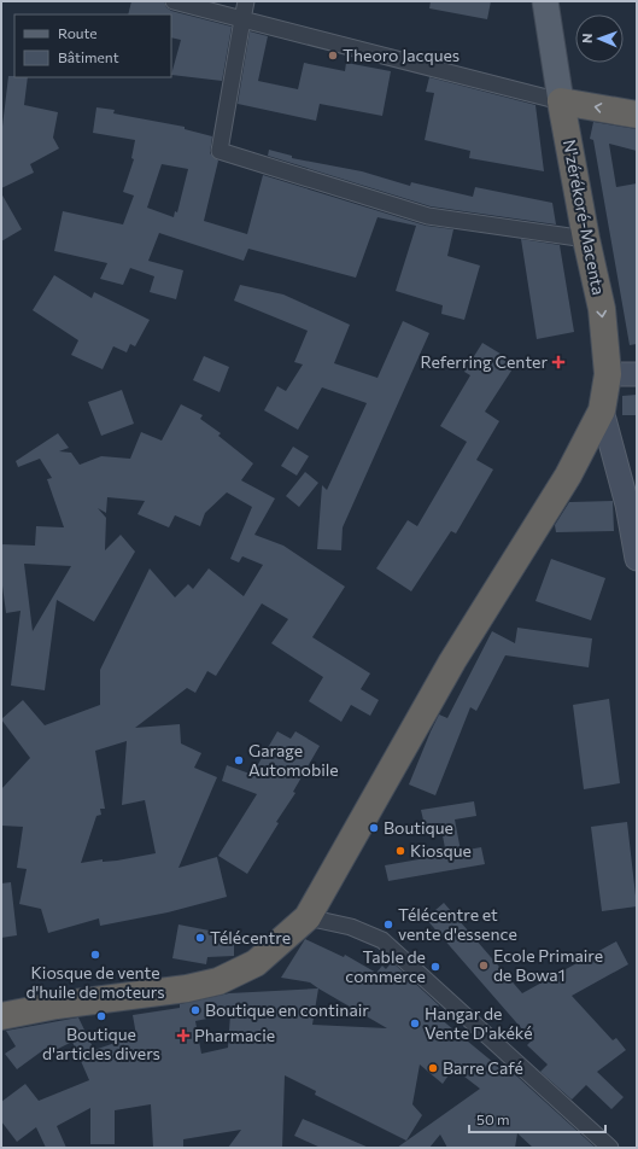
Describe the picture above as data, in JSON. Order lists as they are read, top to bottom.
{
  "streets": {
    "highway": ["N'zérékoré-Macenta"]
  },
  "places": {
    "other": [
      "Theoro Jacques",
      "Garage Automobile",
      "Boutique",
      "Kiosque",
      "Télécentre et vente d'essence",
      "Télécentre",
      "Kiosque de vente d'huile de moteurs",
      "Ecole Primaire de Bowa1",
      "Table de commerce",
      "Boutique en continair",
      "Boutique d'articles divers",
      "Hangar de Vente D'akéké",
      "Barre Café"
    ],
    "health": ["Referring Center", "Pharmacie"]
  },
  "legend": ["Route", "Bâtiment"],
  "scale_bar": "50 m",
  "north": "left"
}
